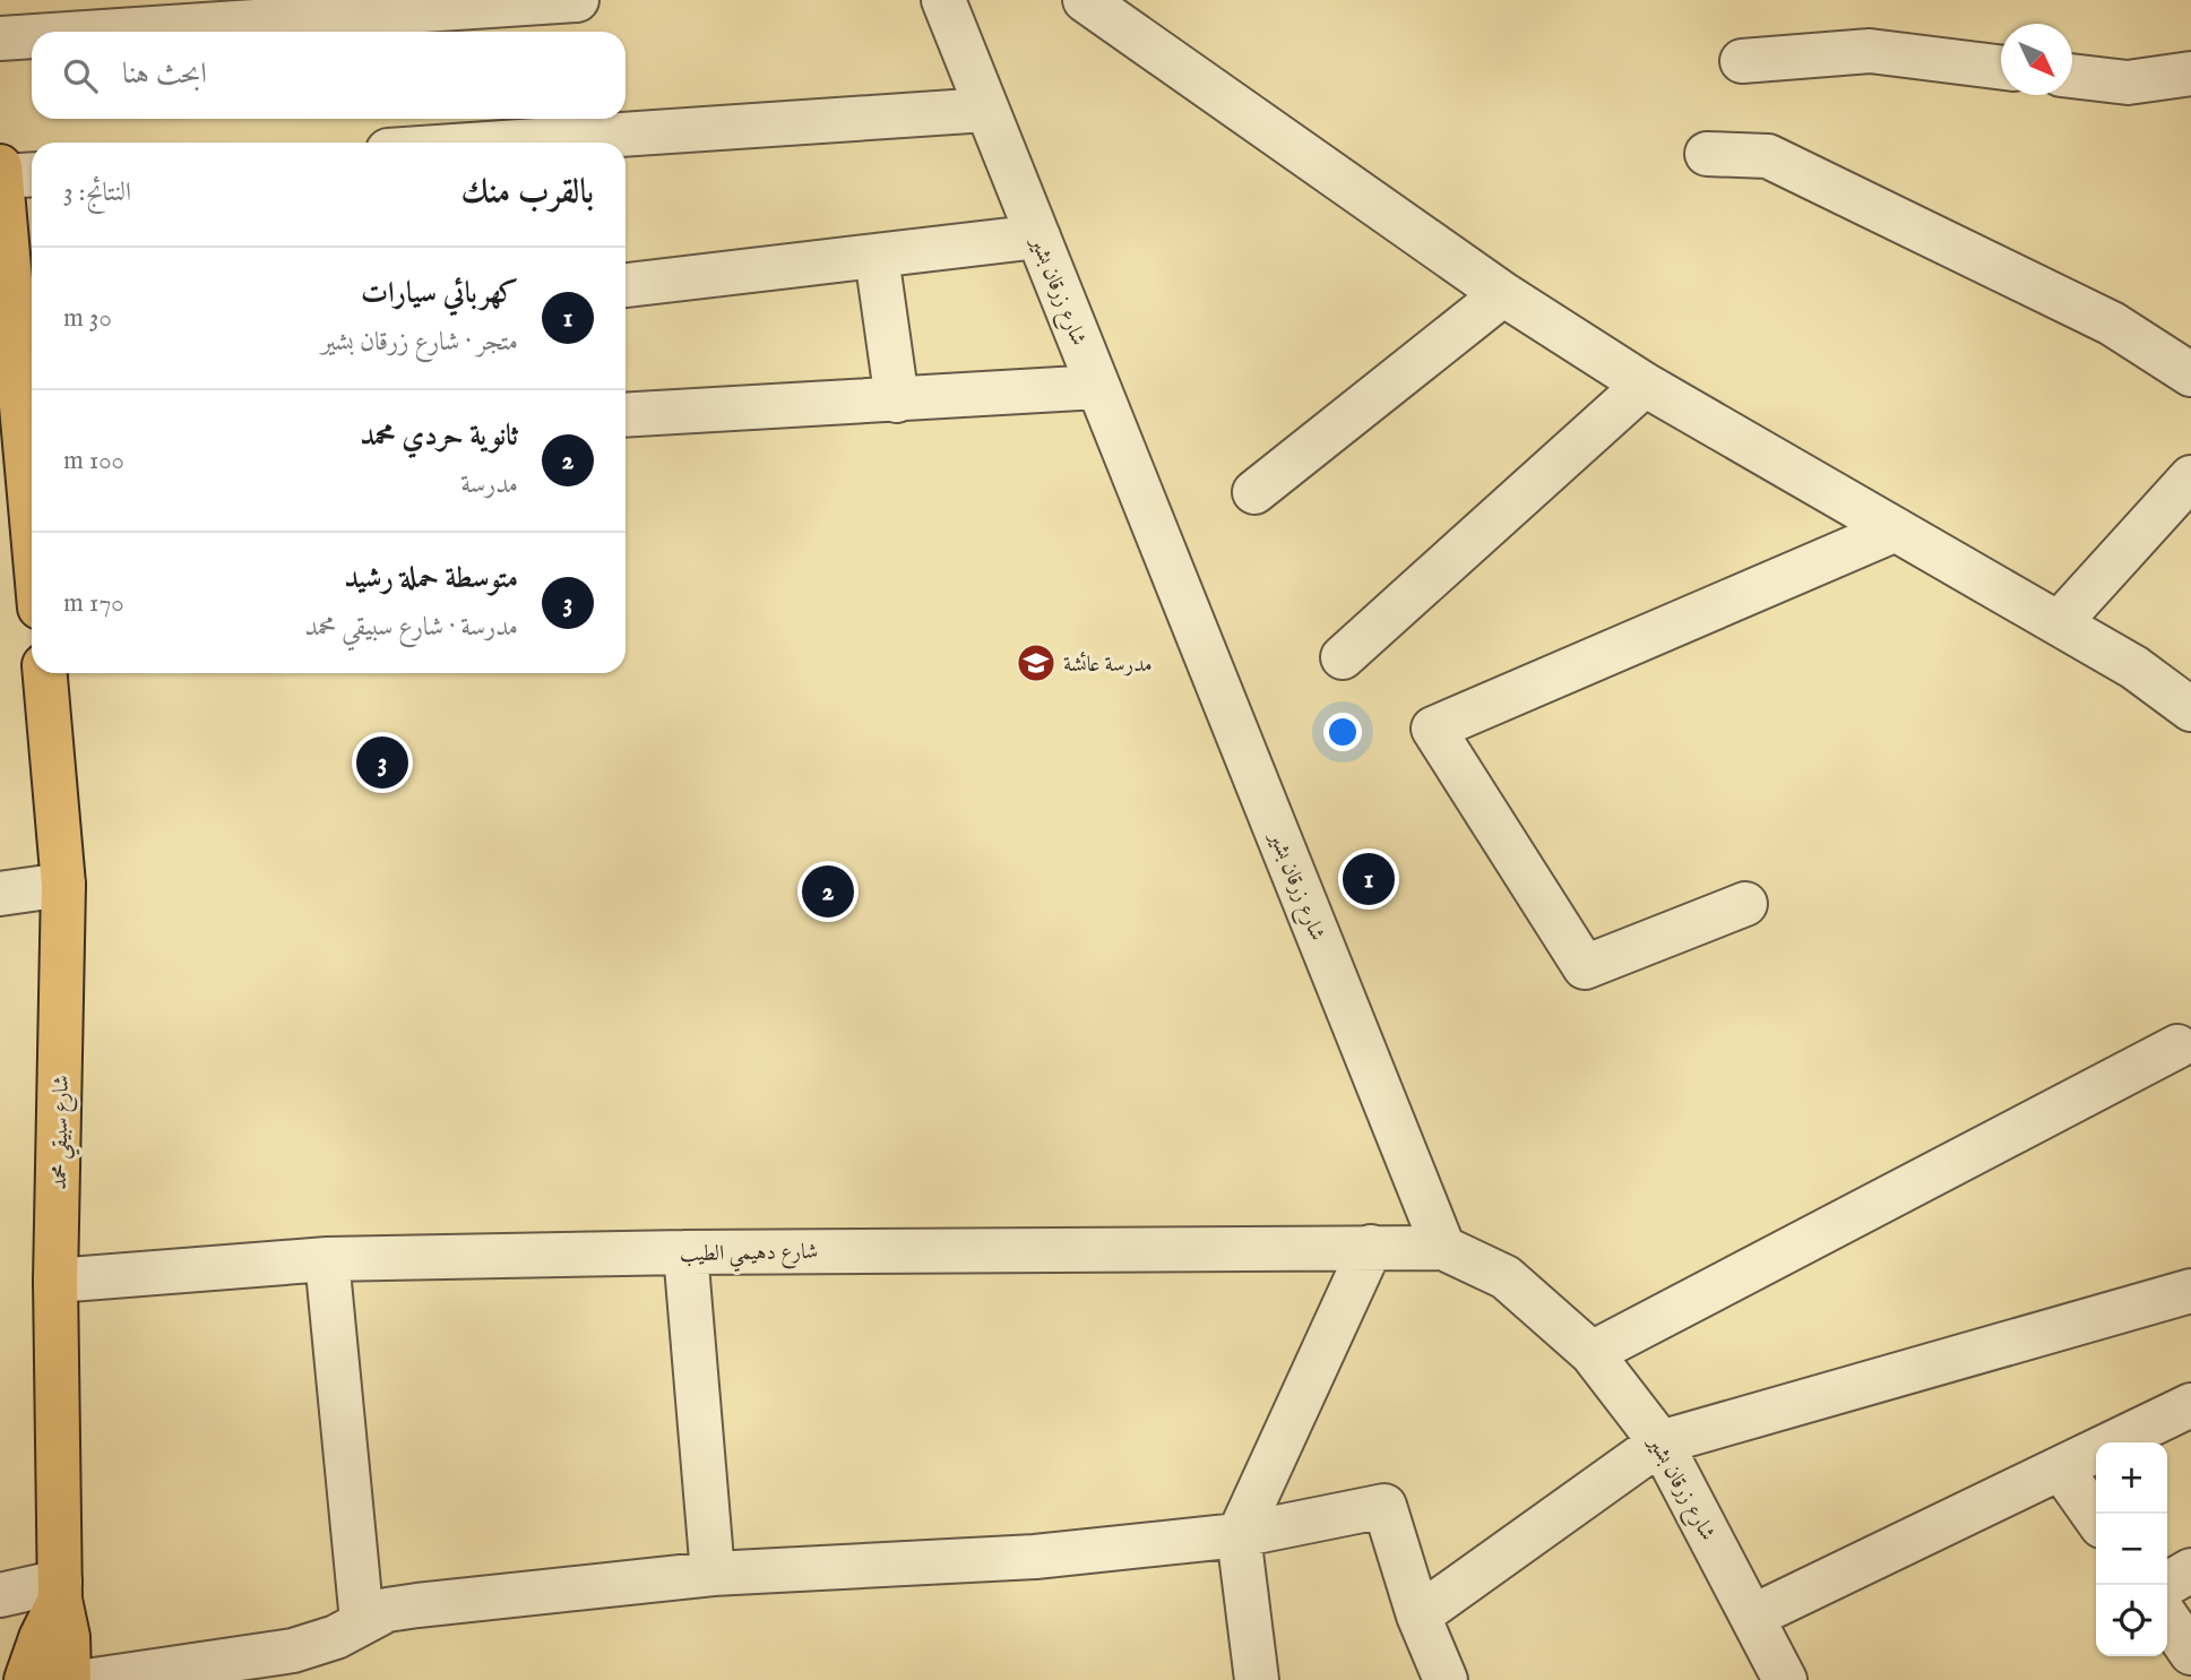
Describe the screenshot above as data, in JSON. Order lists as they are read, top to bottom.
{
  "streets": {
    "main road": ["شارع سبيقي محمد"],
    "street": ["شارع زرقان بشير", "شارع دهيمي الطيب"]
  },
  "crossings": [
    ["شارع زرقان بشير", "شارع دهيمي الطيب"],
    ["شارع سبيقي محمد", "شارع دهيمي الطيب"]
  ],
  "places": {
    "school or university": ["مدرسة عائشة"]
  },
  "north": "bottom right",
  "page": {
    "search": "ابحث هنا",
    "heading": ["بالقرب منك", "النتائج: 3"],
    "list": [
      {
        "mark": "1",
        "name": "كهربائي سيارات",
        "note": "متجر · شارع زرقان بشير",
        "value": "30 m"
      },
      {
        "mark": "2",
        "name": "ثانوية حردي محمد",
        "note": "مدرسة",
        "value": "100 m"
      },
      {
        "mark": "3",
        "name": "متوسطة حملة رشيد",
        "note": "مدرسة · شارع سبيقي محمد",
        "value": "170 m"
      }
    ],
    "pins": ["3", "1", "2"],
    "map_buttons": ["+", "−"]
  }
}
